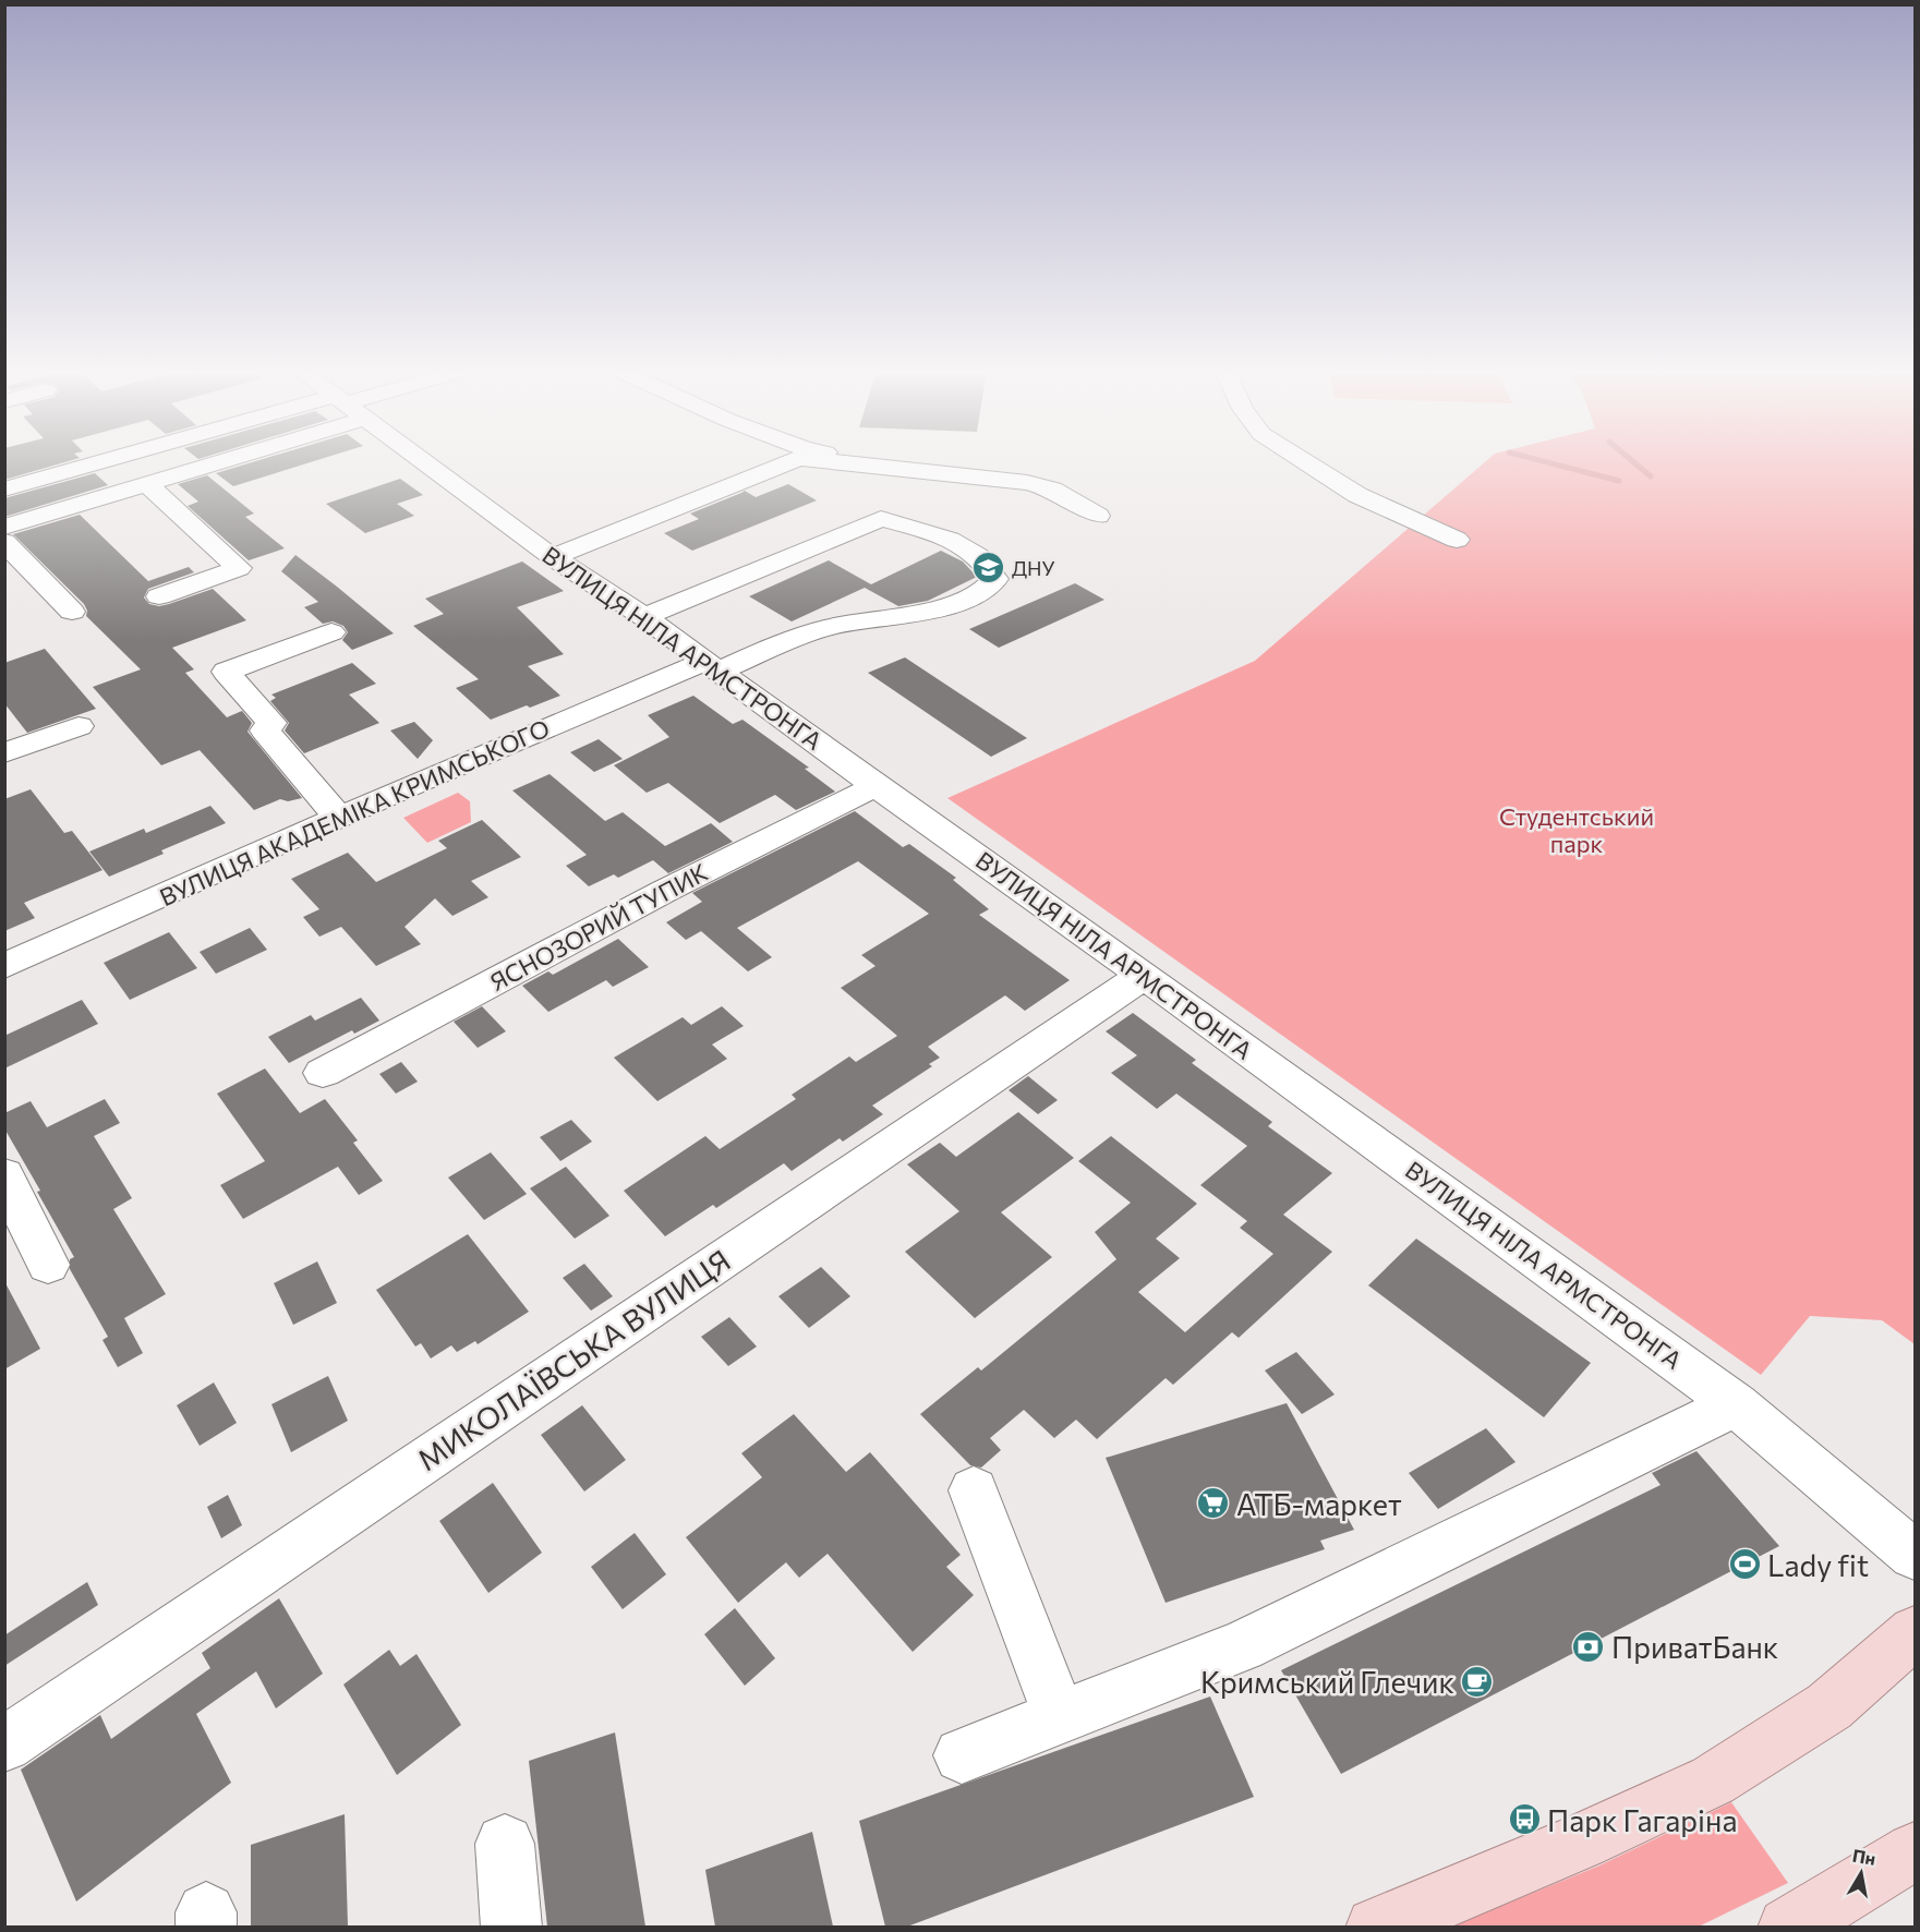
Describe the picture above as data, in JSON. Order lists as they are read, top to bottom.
{
  "streets": {
    "street": [
      "ВУЛИЦЯ НІЛА АРМСТРОНГА",
      "ВУЛИЦЯ АКАДЕМІКА КРИМСЬКОГО",
      "ЯСНОЗОРИЙ ТУПИК",
      "МИКОЛАЇВСЬКА ВУЛИЦЯ"
    ]
  },
  "crossings": [
    ["ВУЛИЦЯ НІЛА АРМСТРОНГА", "ВУЛИЦЯ АКАДЕМІКА КРИМСЬКОГО"],
    ["ВУЛИЦЯ НІЛА АРМСТРОНГА", "ЯСНОЗОРИЙ ТУПИК"],
    ["ВУЛИЦЯ НІЛА АРМСТРОНГА", "МИКОЛАЇВСЬКА ВУЛИЦЯ"]
  ],
  "parks": ["Студентський парк"],
  "places": {
    "school or university": ["ДНУ"],
    "supermarket": ["АТБ-маркет"],
    "sports": ["Lady fit"],
    "bank": ["ПриватБанк"],
    "cafe": ["Кримський Глечик"],
    "bus stop": ["Парк Гагаріна"]
  },
  "north": "top"
}
